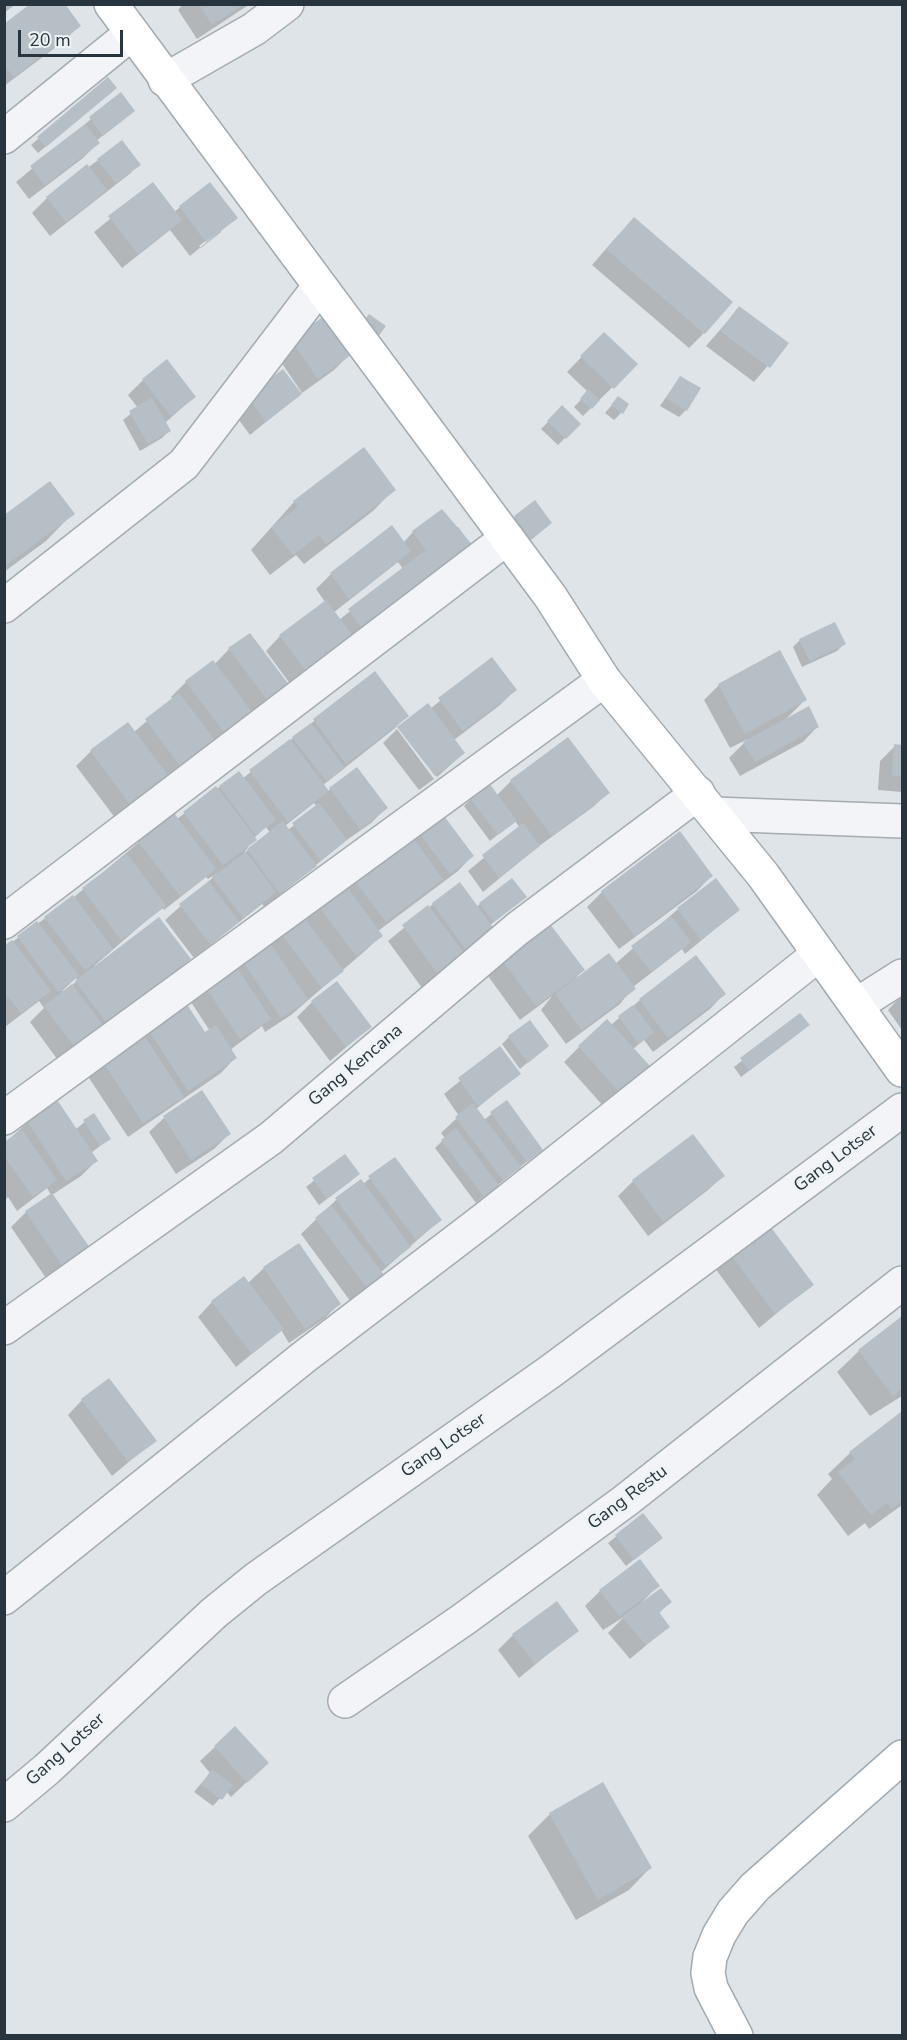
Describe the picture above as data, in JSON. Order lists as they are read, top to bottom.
{
  "streets": {
    "street": ["Gang Kencana", "Gang Lotser", "Gang Restu"]
  },
  "scale_bar": "20 m"
}
